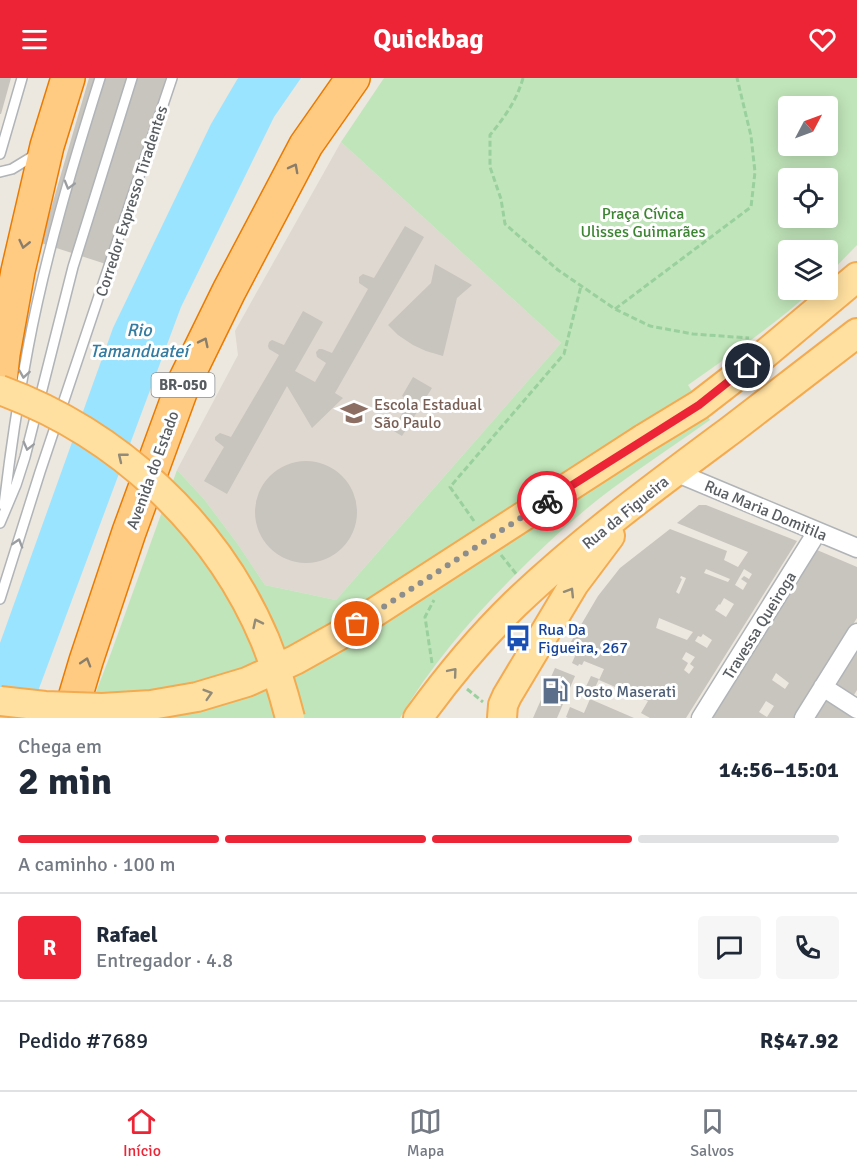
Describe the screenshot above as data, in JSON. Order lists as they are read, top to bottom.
{
  "streets": {
    "highway": ["BR-050", "Avenida do Estado"],
    "main road": ["Rua da Figueira"],
    "street": ["Rua Maria Domitila", "Travessa Queiroga"],
    "lane": ["Corredor Expresso Tiradentes"]
  },
  "crossings": [
    ["Rua Maria Domitila", "Rua da Figueira"],
    ["Rua Maria Domitila", "Travessa Queiroga"]
  ],
  "water": ["Rio Tamanduateí"],
  "parks": ["Praça Cívica Ulisses Guimarães"],
  "places": {
    "school or university": ["Escola Estadual São Paulo"],
    "bus stop": ["Rua Da Figueira, 267"],
    "fuel station": ["Posto Maserati"]
  },
  "north": "top right",
  "page": {
    "header": "Quickbag",
    "heading": ["2 min", "Chega em", "14:56–15:01"],
    "panel": [
      "Rafael",
      "Entregador · 4.8",
      "Pedido #7689",
      "R$47.92"
    ],
    "bar": "A caminho · 100 m",
    "round": "R",
    "tabs": ["Início", "Mapa", "Salvos"]
  }
}
